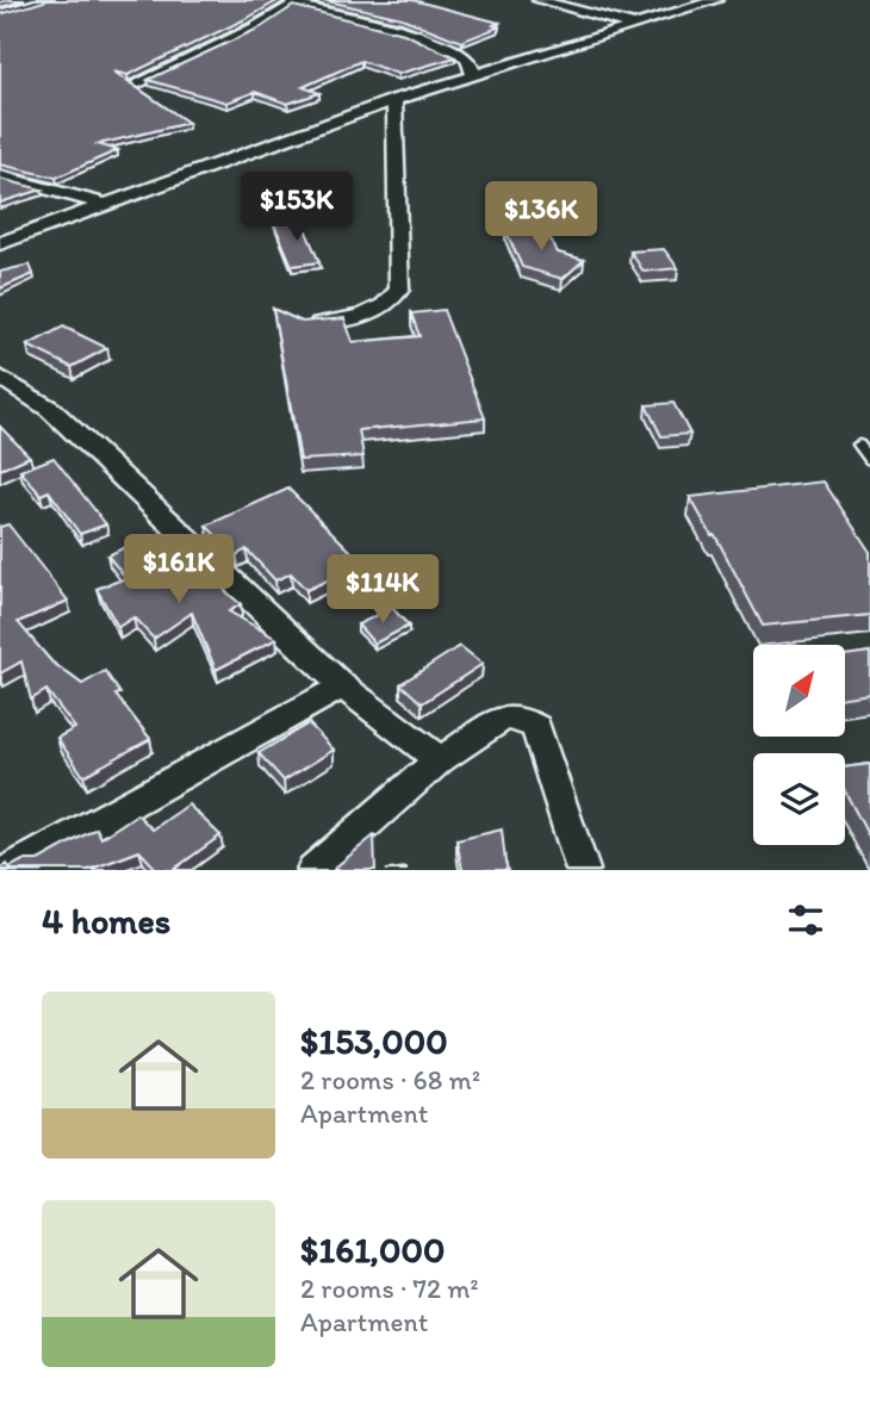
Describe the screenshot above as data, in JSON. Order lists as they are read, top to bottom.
{
  "north": "top right",
  "page": {
    "price": [
      "$153K",
      "$136K",
      "$161K",
      "$114K"
    ],
    "heading": "4 homes",
    "list": [
      {
        "name": "$153,000",
        "note": "2 rooms · 68 m² · Apartment"
      },
      {
        "name": "$161,000",
        "note": "2 rooms · 72 m² · Apartment"
      }
    ]
  }
}
